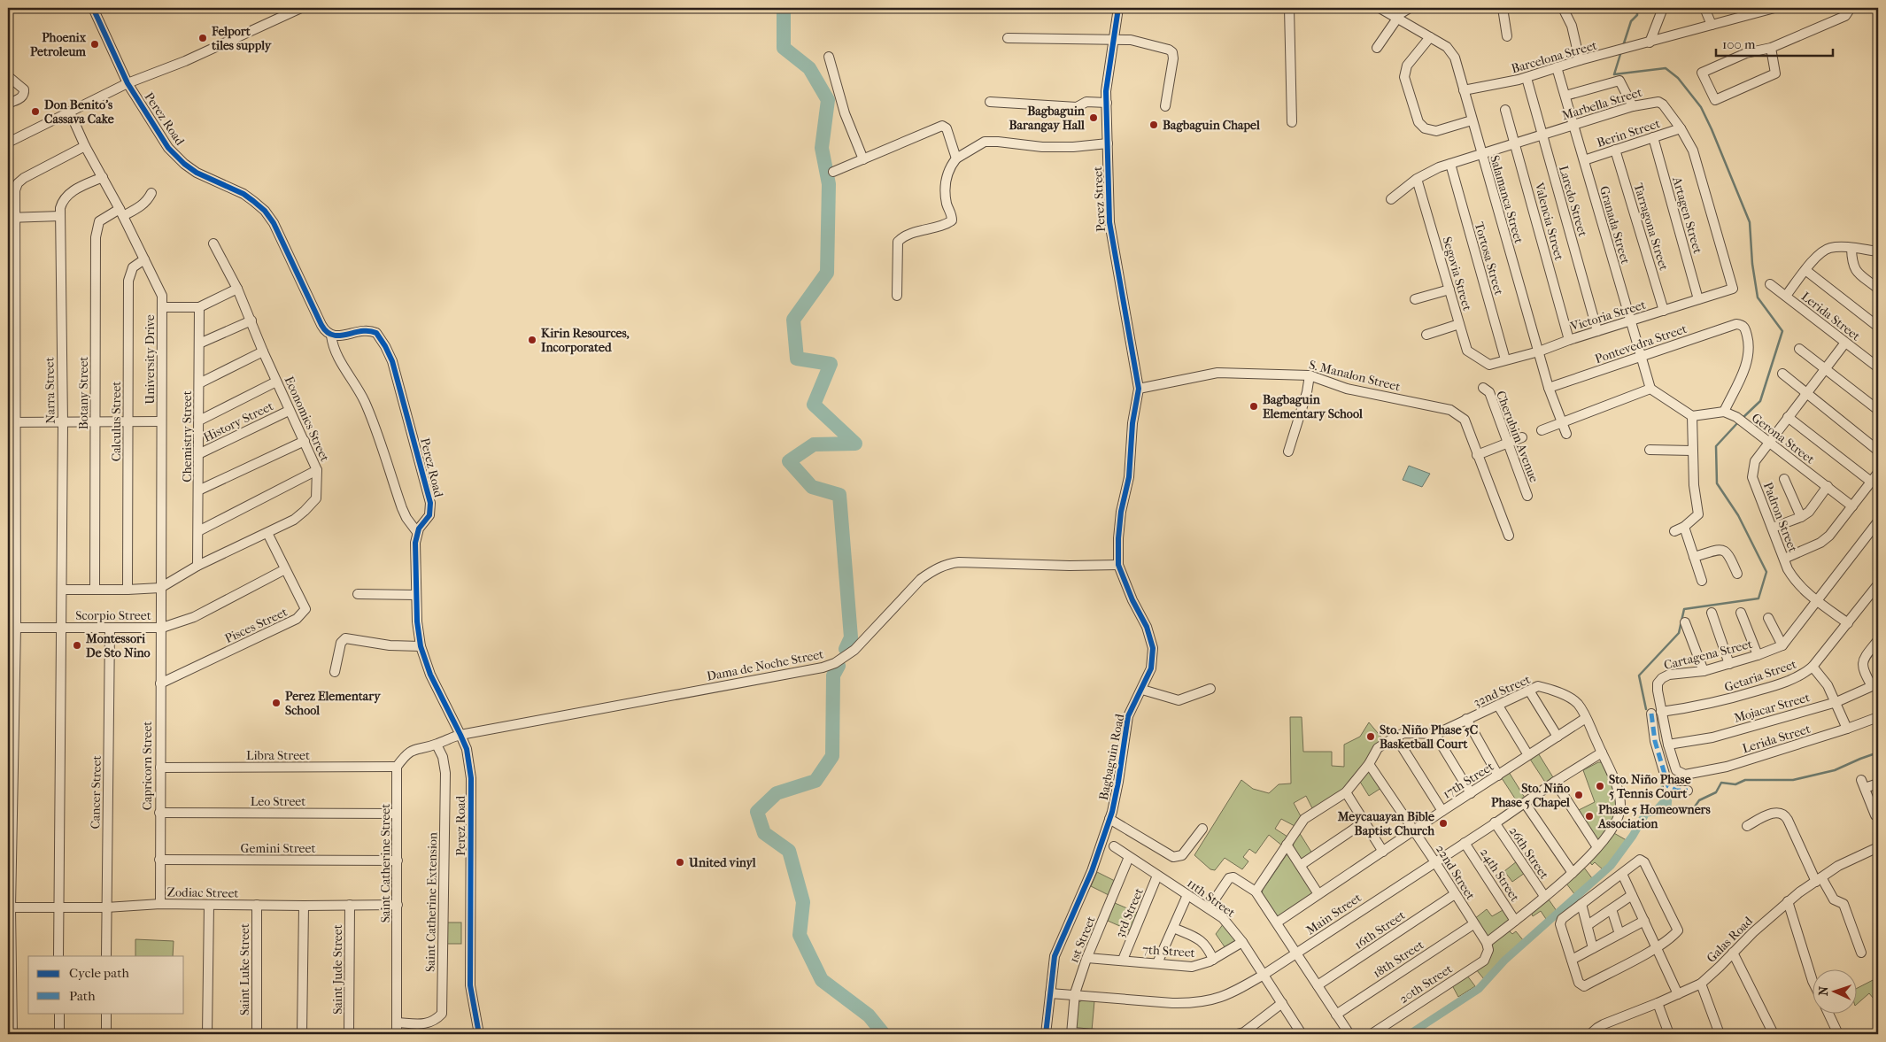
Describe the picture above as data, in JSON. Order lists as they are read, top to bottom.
{
  "streets": {
    "street": [
      "Barcelona Street",
      "Marbella Street",
      "Perez Road",
      "Berin Street",
      "Perez Street",
      "Salamanca Street",
      "Laredo Street",
      "Artagen Street",
      "Valencia Street",
      "Granada Street",
      "Tarragona Street",
      "Tortosa Street",
      "Segovia Street",
      "Victoria Street",
      "Lerida Street",
      "Pontevedra Street",
      "University Drive",
      "S. Manalon Street",
      "Narra Street",
      "Botany Street",
      "Economics Street",
      "Calculus Street",
      "History Street",
      "Chemistry Street",
      "Cherubim Avenue",
      "Gerona Street",
      "Padron Street",
      "Scorpio Street",
      "Pisces Street",
      "Cartagena Street",
      "Dama de Noche Street",
      "Getaria Street",
      "32nd Street",
      "Mojacar Street",
      "Libra Street",
      "Bagbaguin Road",
      "Capricorn Street",
      "17th Street",
      "Cancer Street",
      "Leo Street",
      "Gemini Street",
      "26th Street",
      "Saint Catherine Street",
      "22nd Street",
      "24th Street",
      "Zodiac Street",
      "11th Street",
      "Saint Catherine Extension",
      "3rd Street",
      "Main Street",
      "16th Street",
      "1st Street",
      "Galas Road",
      "7th Street",
      "18th Street",
      "Saint Luke Street",
      "Saint Jude Street",
      "20th Street"
    ]
  },
  "crossings": [
    ["Barcelona Street", "Salamanca Street"],
    ["Barcelona Street", "Laredo Street"],
    ["Barcelona Street", "Granada Street"],
    ["Marbella Street", "Berin Street"],
    ["Marbella Street", "Salamanca Street"],
    ["Marbella Street", "Laredo Street"],
    ["Marbella Street", "Valencia Street"],
    ["Marbella Street", "Granada Street"],
    ["Marbella Street", "Tortosa Street"],
    ["Marbella Street", "Segovia Street"],
    ["Marbella Street", "Victoria Street"],
    ["Perez Road", "Dama de Noche Street"],
    ["Berin Street", "Artagen Street"],
    ["Berin Street", "Granada Street"],
    ["Berin Street", "Tarragona Street"],
    ["Perez Street", "S. Manalon Street"],
    ["Perez Street", "Bagbaguin Road"],
    ["Salamanca Street", "Victoria Street"],
    ["Salamanca Street", "Pontevedra Street"],
    ["Laredo Street", "Victoria Street"],
    ["Artagen Street", "Victoria Street"],
    ["Valencia Street", "Victoria Street"],
    ["Granada Street", "Victoria Street"],
    ["Granada Street", "Pontevedra Street"],
    ["Tarragona Street", "Victoria Street"],
    ["Tortosa Street", "Victoria Street"],
    ["Segovia Street", "Victoria Street"],
    ["Lerida Street", "Padron Street"],
    ["Lerida Street", "Cartagena Street"],
    ["Pontevedra Street", "Gerona Street"],
    ["University Drive", "Narra Street"],
    ["University Drive", "Botany Street"],
    ["University Drive", "Economics Street"],
    ["University Drive", "Calculus Street"],
    ["University Drive", "Scorpio Street"],
    ["University Drive", "Capricorn Street"],
    ["S. Manalon Street", "Bagbaguin Road"],
    ["Narra Street", "Economics Street"],
    ["Narra Street", "Scorpio Street"],
    ["Narra Street", "Zodiac Street"],
    ["Botany Street", "Economics Street"],
    ["Economics Street", "Calculus Street"],
    ["Economics Street", "History Street"],
    ["Economics Street", "Chemistry Street"],
    ["Economics Street", "Pisces Street"],
    ["History Street", "Chemistry Street"],
    ["Gerona Street", "Padron Street"],
    ["Padron Street", "Getaria Street"],
    ["Scorpio Street", "Pisces Street"],
    ["Scorpio Street", "Capricorn Street"],
    ["Scorpio Street", "Cancer Street"],
    ["Pisces Street", "Capricorn Street"],
    ["Cartagena Street", "Getaria Street"],
    ["Cartagena Street", "Mojacar Street"],
    ["Dama de Noche Street", "Bagbaguin Road"],
    ["32nd Street", "17th Street"],
    ["32nd Street", "26th Street"],
    ["32nd Street", "22nd Street"],
    ["32nd Street", "24th Street"],
    ["32nd Street", "Main Street"],
    ["32nd Street", "20th Street"],
    ["Libra Street", "Capricorn Street"],
    ["Libra Street", "Saint Catherine Street"],
    ["Bagbaguin Road", "Main Street"],
    ["Capricorn Street", "Leo Street"],
    ["Capricorn Street", "Gemini Street"],
    ["Capricorn Street", "Zodiac Street"],
    ["17th Street", "22nd Street"],
    ["Cancer Street", "Zodiac Street"],
    ["Leo Street", "Saint Catherine Street"],
    ["Gemini Street", "Saint Catherine Street"],
    ["26th Street", "Main Street"],
    ["Saint Catherine Street", "Zodiac Street"],
    ["Saint Catherine Street", "Saint Catherine Extension"],
    ["22nd Street", "Main Street"],
    ["22nd Street", "16th Street"],
    ["22nd Street", "18th Street"],
    ["22nd Street", "20th Street"],
    ["24th Street", "Main Street"],
    ["Zodiac Street", "Saint Luke Street"],
    ["Zodiac Street", "Saint Jude Street"],
    ["11th Street", "3rd Street"],
    ["11th Street", "Main Street"],
    ["11th Street", "1st Street"],
    ["11th Street", "7th Street"],
    ["3rd Street", "7th Street"],
    ["Main Street", "1st Street"],
    ["1st Street", "7th Street"]
  ],
  "places": [
    "Felport tiles supply",
    "Phoenix Petroleum",
    "Don Benito's Cassava Cake",
    "Bagbaguin Barangay Hall",
    "Bagbaguin Chapel",
    "Kirin Resources, Incorporated",
    "Bagbaguin Elementary School",
    "Montessori De Sto Nino",
    "Perez Elementary School",
    "Sto. Niño Phase 5C Basketball Court",
    "Sto. Niño Phase 5 Tennis Court",
    "Sto. Niño Phase 5 Chapel",
    "Phase 5 Homeowners Association",
    "Meycauayan Bible Baptist Church",
    "United vinyl"
  ],
  "legend": ["Cycle path", "Path"],
  "scale_bar": "100 m",
  "north": "left"
}
